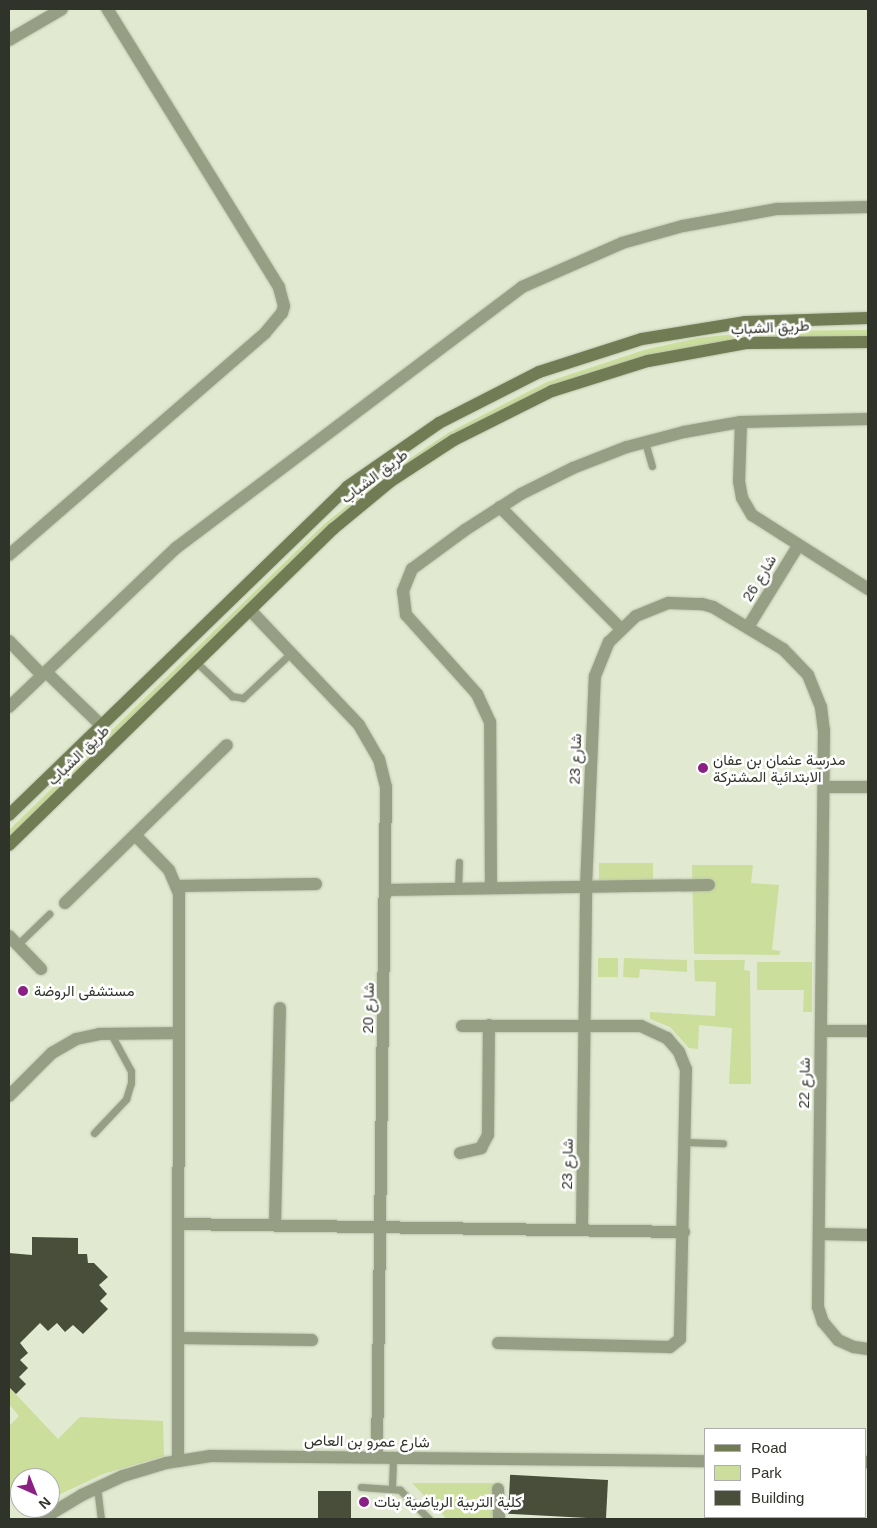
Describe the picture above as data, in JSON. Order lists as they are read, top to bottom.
{
  "streets": {
    "main road": ["طريق الشباب"],
    "street": [
      "شارع 26",
      "شارع 23",
      "شارع 20",
      "شارع 22",
      "شارع عمرو بن العاص"
    ]
  },
  "crossings": [
    ["طريق الشباب", "شارع 20"],
    ["شارع 26", "شارع 23"],
    ["شارع 23", "شارع 22"],
    ["شارع 20", "شارع عمرو بن العاص"]
  ],
  "places": ["مدرسة عثمان بن عفان الابتدائية المشتركة", "مستشفى الروضة", "كلية التربية الرياضية بنات"],
  "legend": ["Road", "Park", "Building"],
  "north": "bottom right"
}
